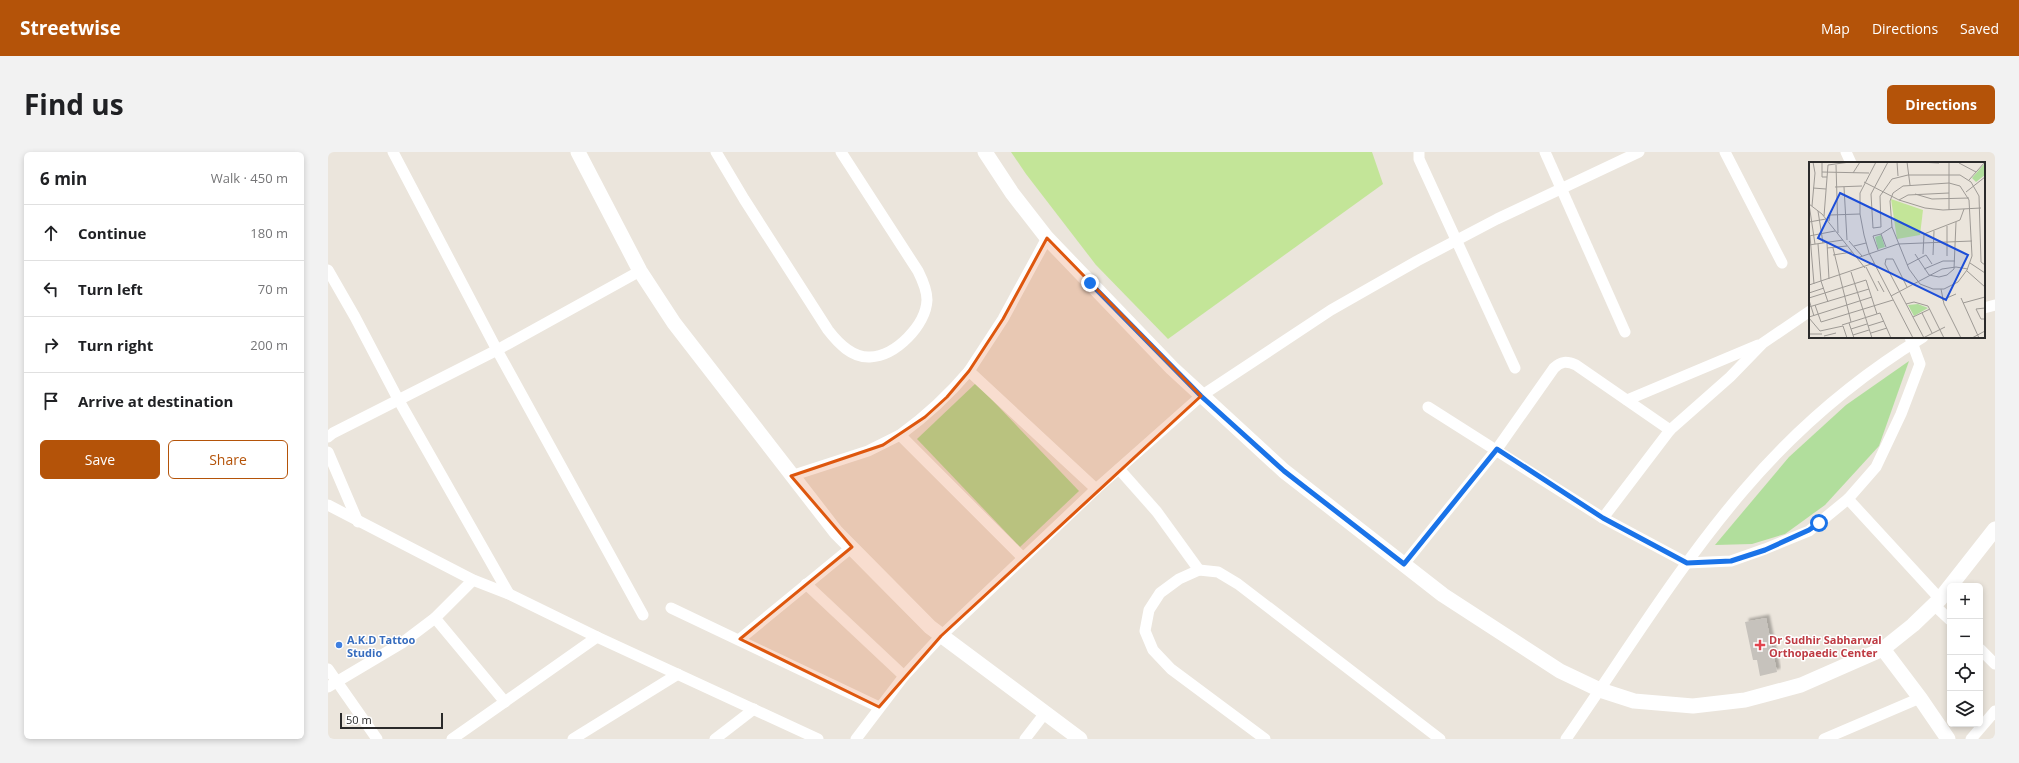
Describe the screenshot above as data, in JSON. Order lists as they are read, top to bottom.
{
  "places": {
    "other": ["A.K.D Tattoo Studio"],
    "health": ["Dr Sudhir Sabharwal Orthopaedic Center"]
  },
  "scale_bar": "50 m",
  "page": {
    "header": "Streetwise",
    "nav": ["Map", "Directions", "Saved"],
    "title": "Find us",
    "buttons": [
      "Directions",
      ["Save", "Share"]
    ],
    "heading": ["6 min", "Walk · 450 m"],
    "list": [
      ["Continue", "180 m"],
      ["Turn left", "70 m"],
      ["Turn right", "200 m"],
      "Arrive at destination"
    ],
    "map_buttons": ["+", "−"],
    "scale": "50 m"
  }
}
